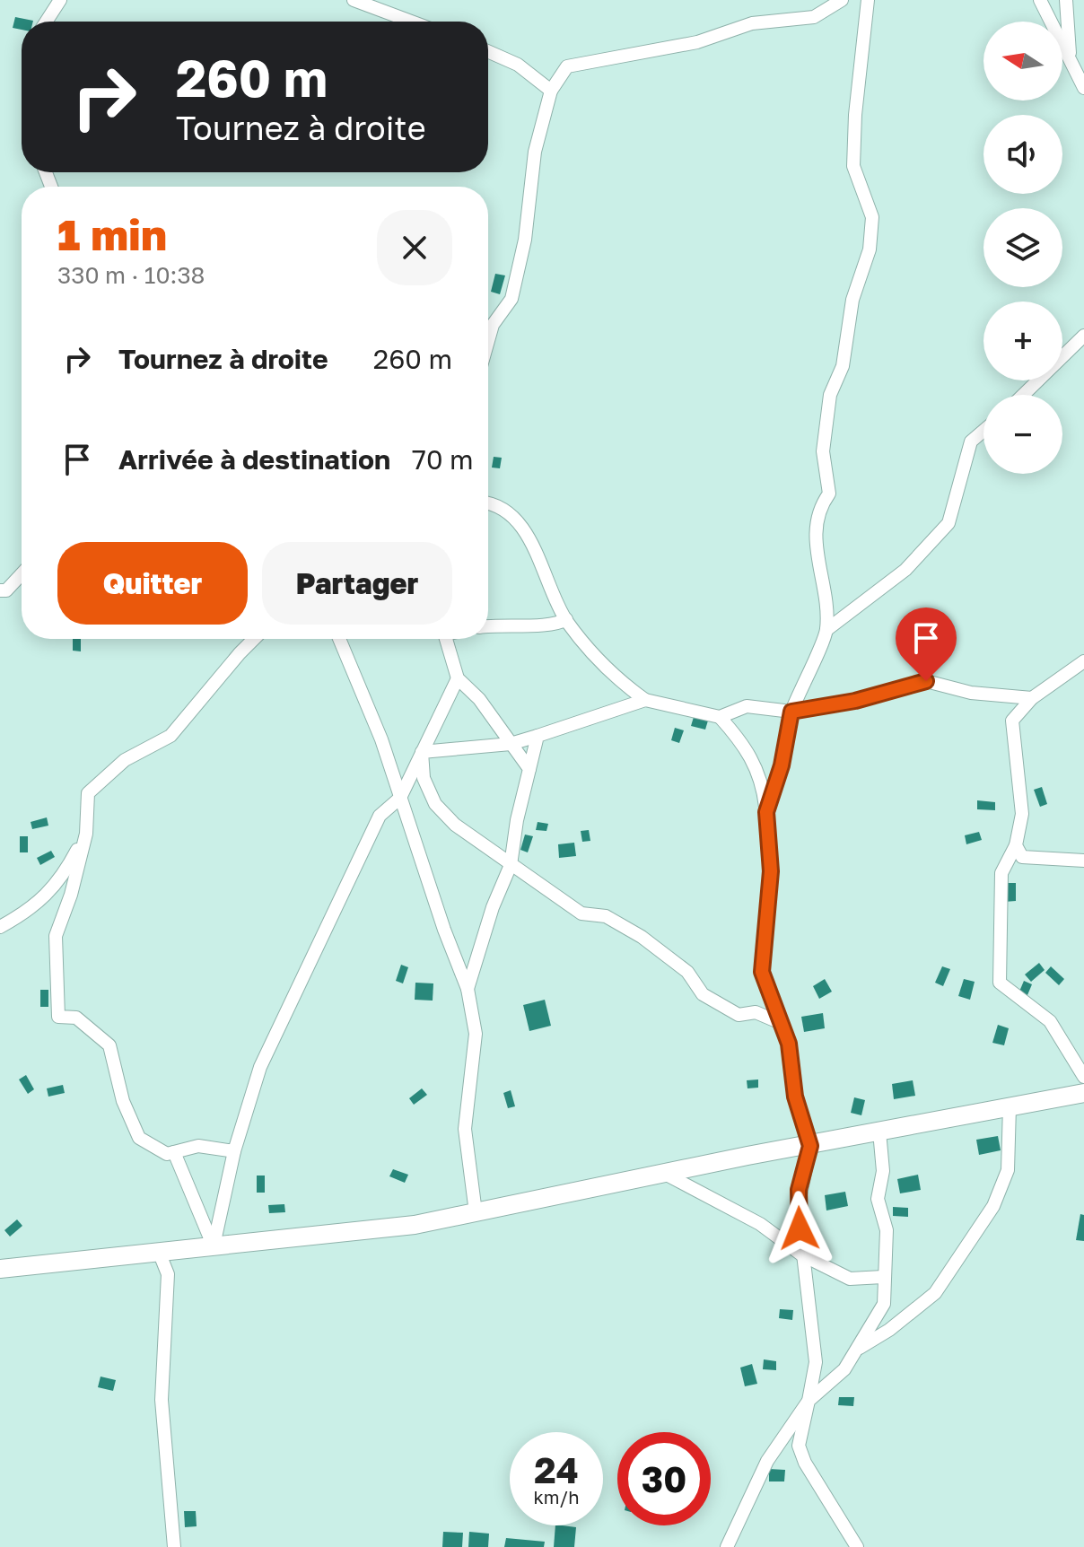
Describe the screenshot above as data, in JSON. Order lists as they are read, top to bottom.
{
  "north": "left",
  "page": {
    "map_buttons": ["+", "−"],
    "turn": ["260 m", "Tournez à droite"],
    "heading": ["1 min", "330 m · 10:38"],
    "list": [
      {
        "name": "Tournez à droite",
        "value": "260 m"
      },
      {
        "name": "Arrivée à destination",
        "value": "70 m"
      }
    ],
    "buttons": ["Quitter", "Partager"],
    "speed": "24 km/h",
    "limit": "30"
  }
}
